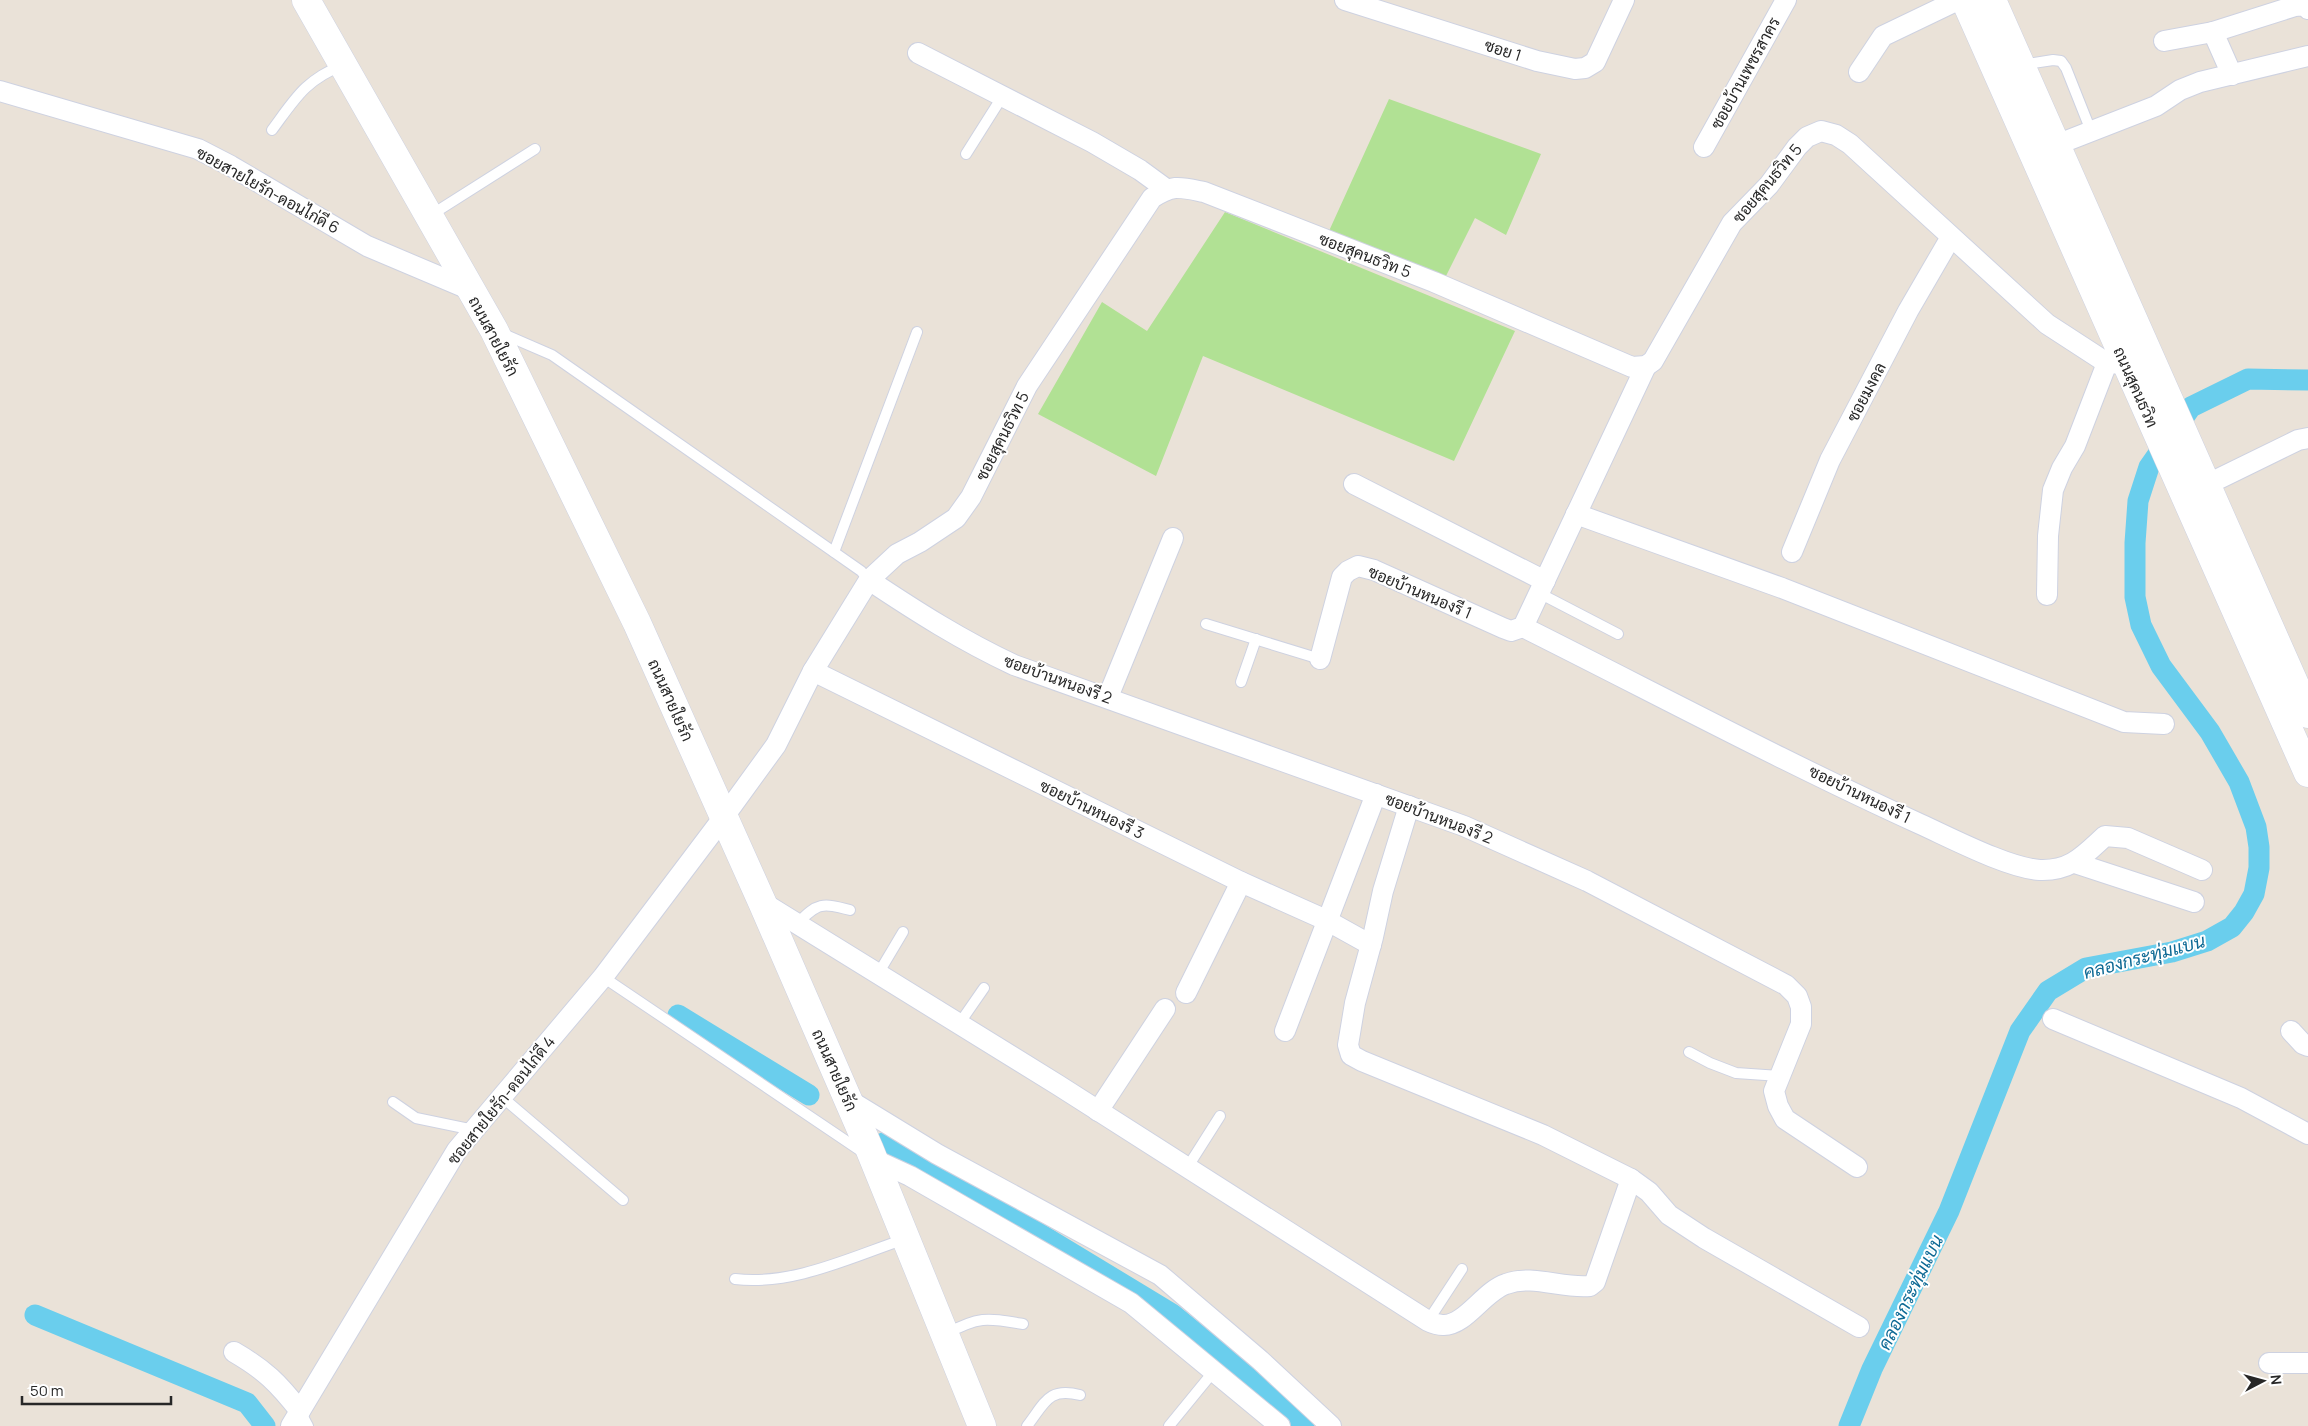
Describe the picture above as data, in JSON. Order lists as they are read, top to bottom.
{
  "streets": {
    "street": [
      "ซอย 1",
      "ซอยบ้านเพชรสาคร",
      "ซอยสุคนธวิท 5",
      "ซอยสายใยรัก-ดอนไก่ดี 6",
      "ถนนสายใยรัก",
      "ถนนสุคนธวิท",
      "ซอยมงคล",
      "ซอยบ้านหนองรี 1",
      "ซอยบ้านหนองรี 2",
      "ซอยบ้านหนองรี 3",
      "ซอยสายใยรัก-ดอนไก่ดี 4"
    ]
  },
  "crossings": [
    ["ซอยสุคนธวิท 5", "ถนนสายใยรัก"],
    ["ซอยสุคนธวิท 5", "ถนนสุคนธวิท"],
    ["ซอยสุคนธวิท 5", "ซอยมงคล"],
    ["ซอยสุคนธวิท 5", "ซอยบ้านหนองรี 2"],
    ["ซอยสุคนธวิท 5", "ซอยบ้านหนองรี 3"],
    ["ซอยสุคนธวิท 5", "ซอยสายใยรัก-ดอนไก่ดี 4"],
    ["ซอยสายใยรัก-ดอนไก่ดี 6", "ถนนสายใยรัก"],
    ["ถนนสายใยรัก", "ซอยสายใยรัก-ดอนไก่ดี 4"]
  ],
  "water": ["คลองกระทุ่มแบน"],
  "scale_bar": "50 m",
  "north": "right"
}
